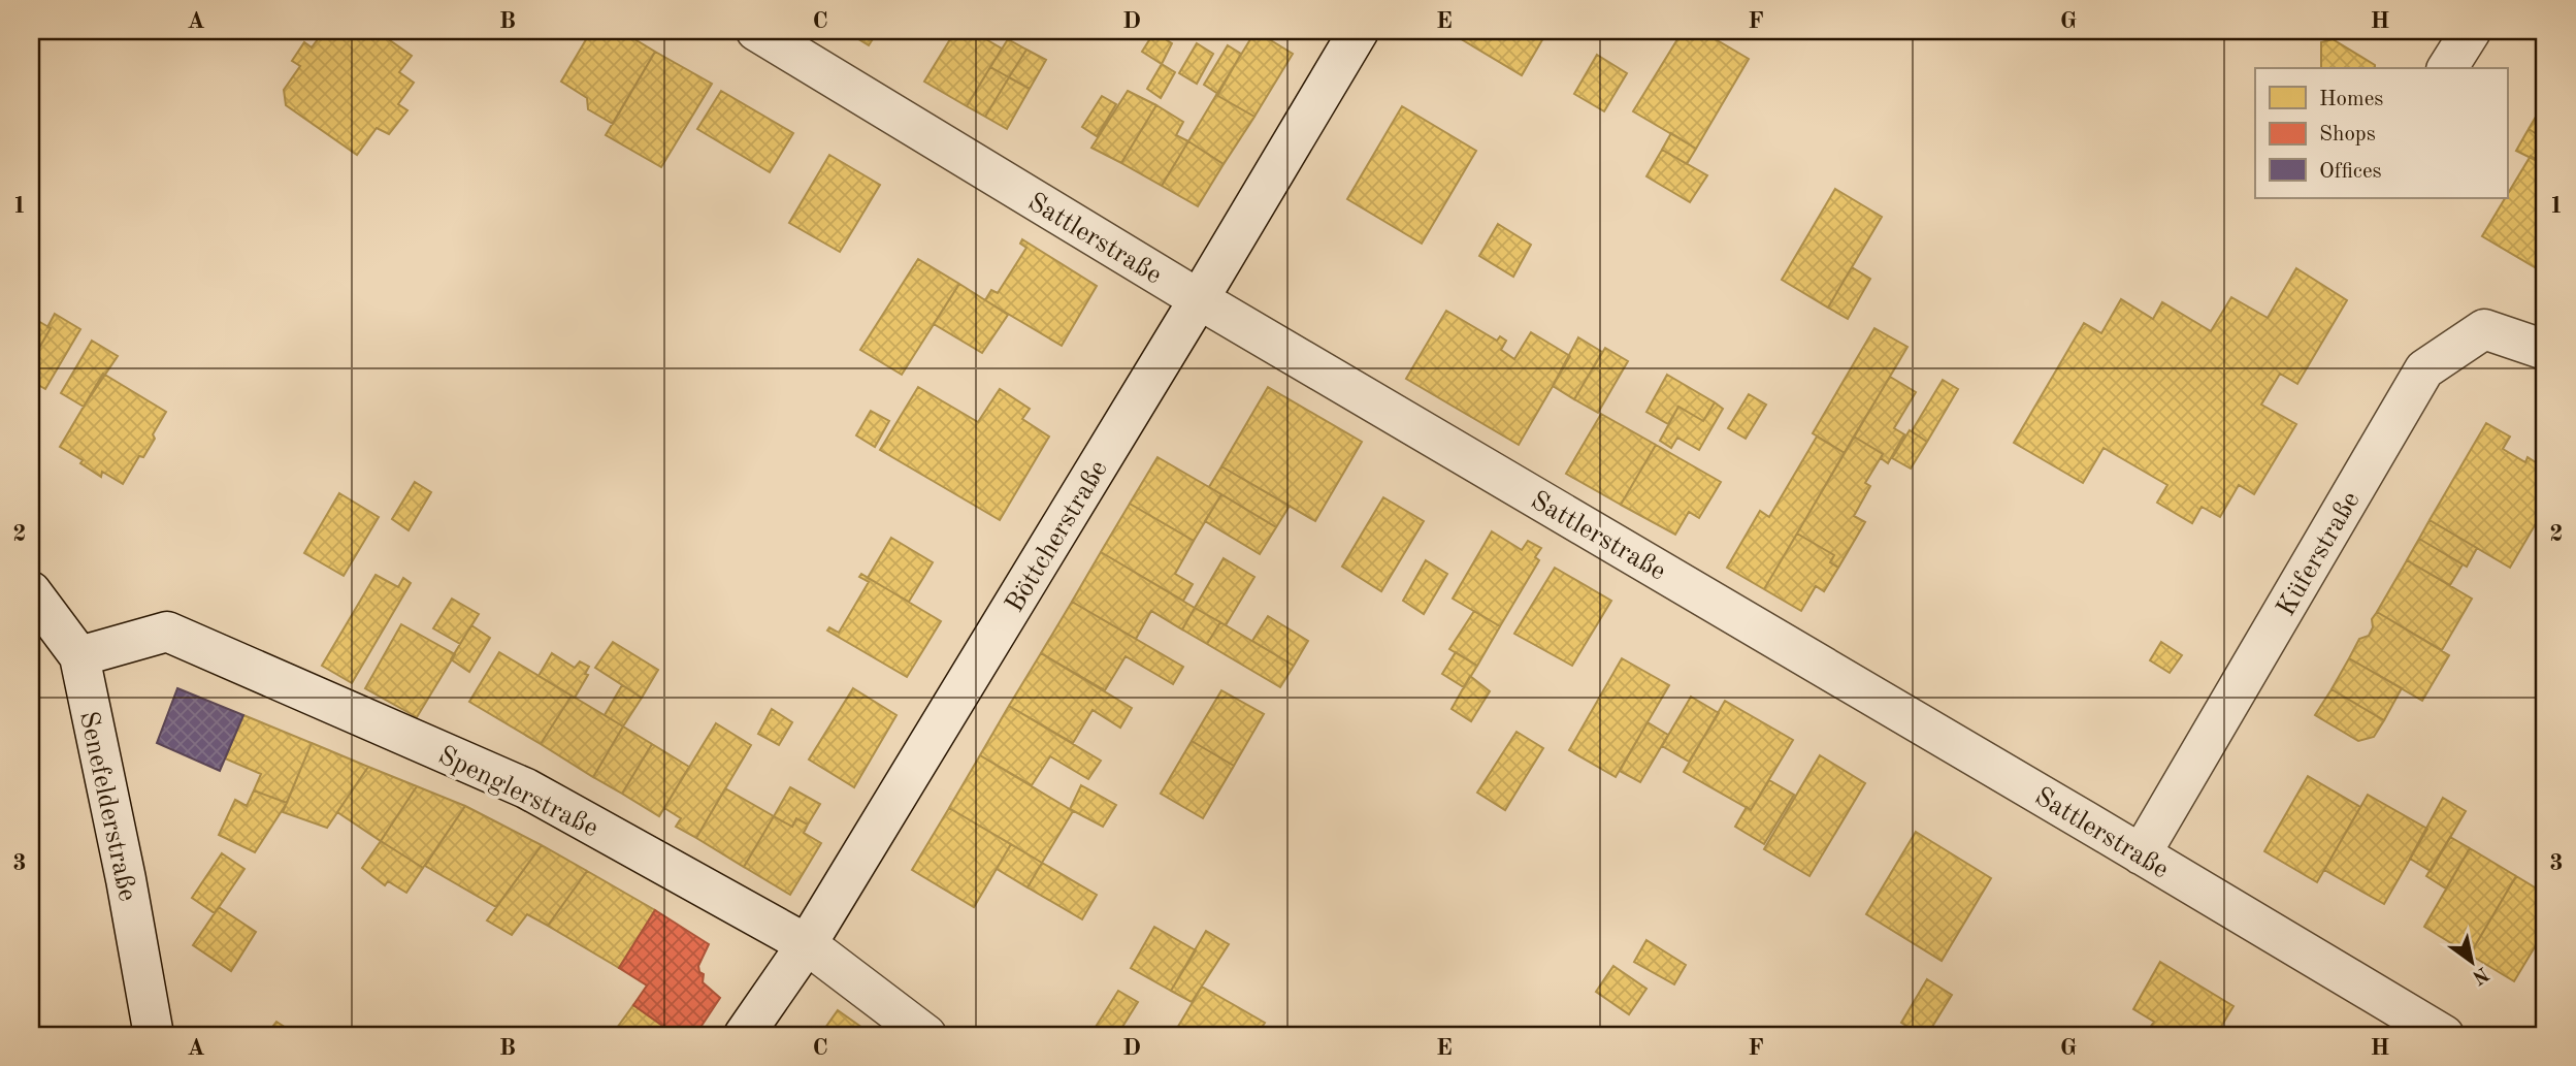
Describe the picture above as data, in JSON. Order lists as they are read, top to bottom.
{
  "streets": {
    "street": [
      "Sattlerstraße",
      "Böttcherstraße",
      "Küferstraße",
      "Spenglerstraße",
      "Senefelderstraße"
    ]
  },
  "crossings": [
    ["Sattlerstraße", "Böttcherstraße"],
    ["Sattlerstraße", "Küferstraße"],
    ["Böttcherstraße", "Spenglerstraße"],
    ["Spenglerstraße", "Senefelderstraße"]
  ],
  "legend": ["Homes", "Shops", "Offices"],
  "north": "bottom right",
  "grid": {
    "columns": [
      "A",
      "B",
      "C",
      "D",
      "E",
      "F",
      "G",
      "H"
    ],
    "rows": ["1", "2", "3"]
  }
}
